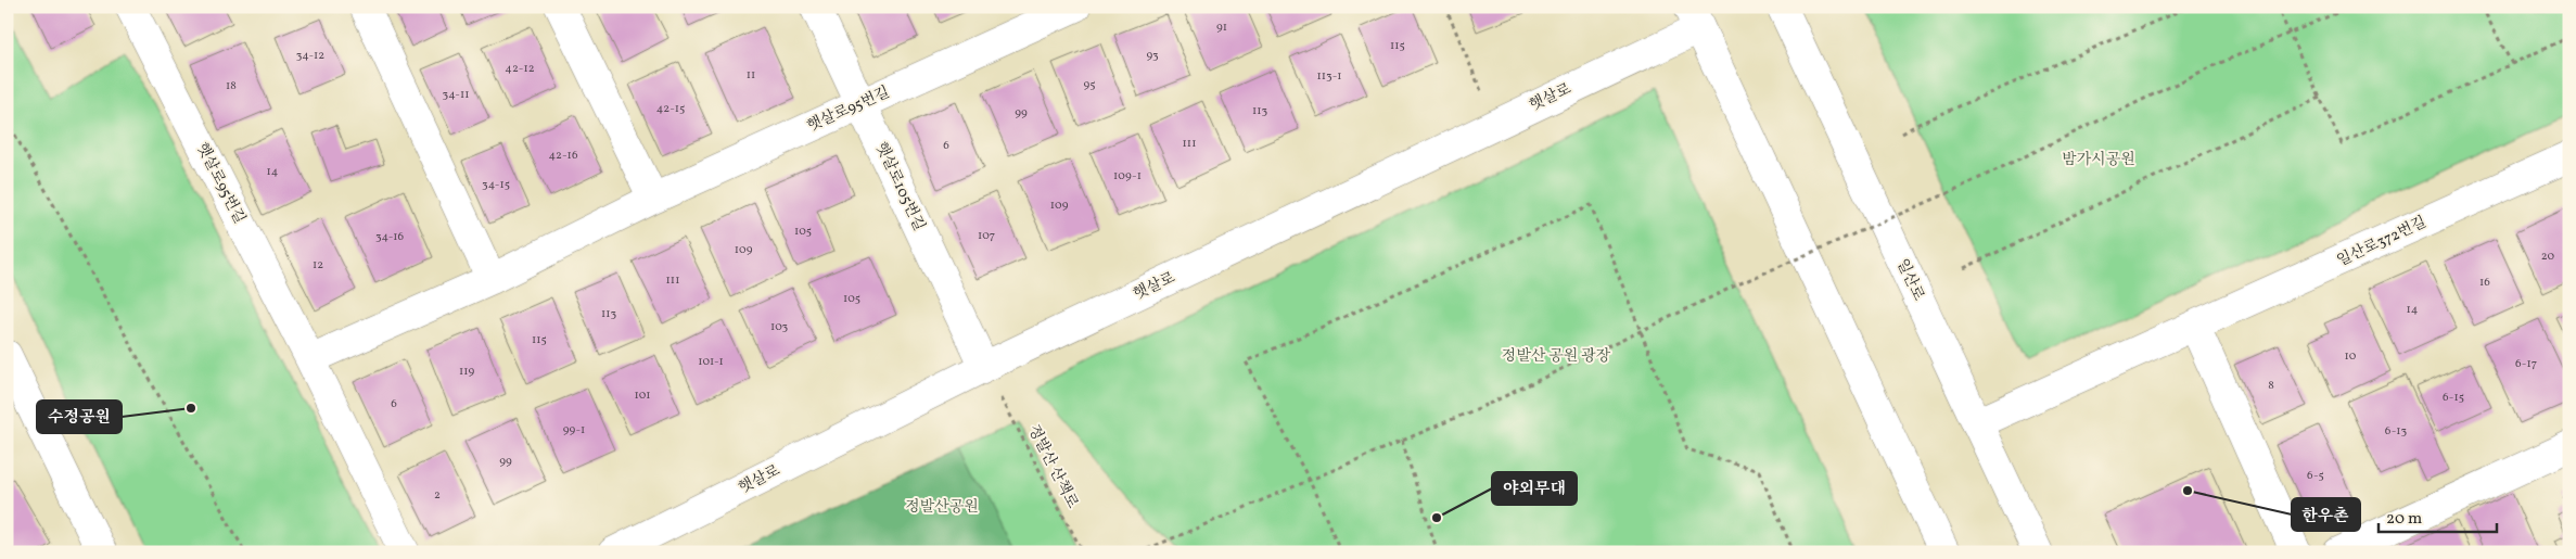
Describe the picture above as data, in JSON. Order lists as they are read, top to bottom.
{
  "streets": {
    "street": [
      "햇살로",
      "햇살로95번길",
      "햇살로105번길",
      "일산로372번길",
      "일산로"
    ],
    "path": ["정발산 산책로"]
  },
  "crossings": [
    ["햇살로", "햇살로105번길"],
    ["햇살로95번길", "햇살로105번길"],
    ["일산로372번길", "일산로"]
  ],
  "parks": ["밤가시공원", "정발산 공원 광장", "정발산공원"],
  "places": ["수정공원", "한우촌", "야외무대"],
  "house_numbers": [
    "91",
    "115",
    "34-12",
    "93",
    "42-12",
    "11",
    "113-1",
    "95",
    "18",
    "34-11",
    "42-15",
    "113",
    "99",
    "111",
    "6",
    "42-16",
    "14",
    "109-1",
    "34-15",
    "109",
    "105",
    "107",
    "34-16",
    "109",
    "20",
    "12",
    "111",
    "16",
    "105",
    "14",
    "113",
    "103",
    "115",
    "10",
    "101-1",
    "6-17",
    "119",
    "8",
    "101",
    "6-15",
    "6",
    "99-1",
    "6-13",
    "99",
    "6-5",
    "2"
  ],
  "scale_bar": "20 m"
}
